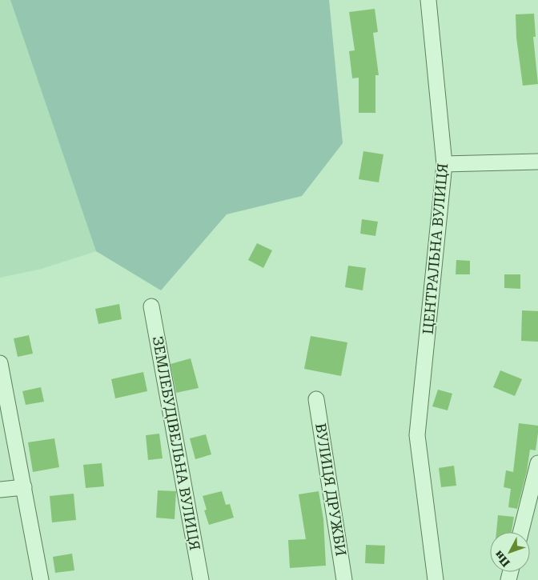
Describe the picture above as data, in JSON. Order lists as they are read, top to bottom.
{
  "streets": {
    "street": ["ЦЕНТРАЛЬНА ВУЛИЦЯ", "ЗЕМЛЕБУДІВЕЛЬНА ВУЛИЦЯ", "ВУЛИЦЯ ДРУЖБИ"]
  },
  "north": "bottom left"
}
